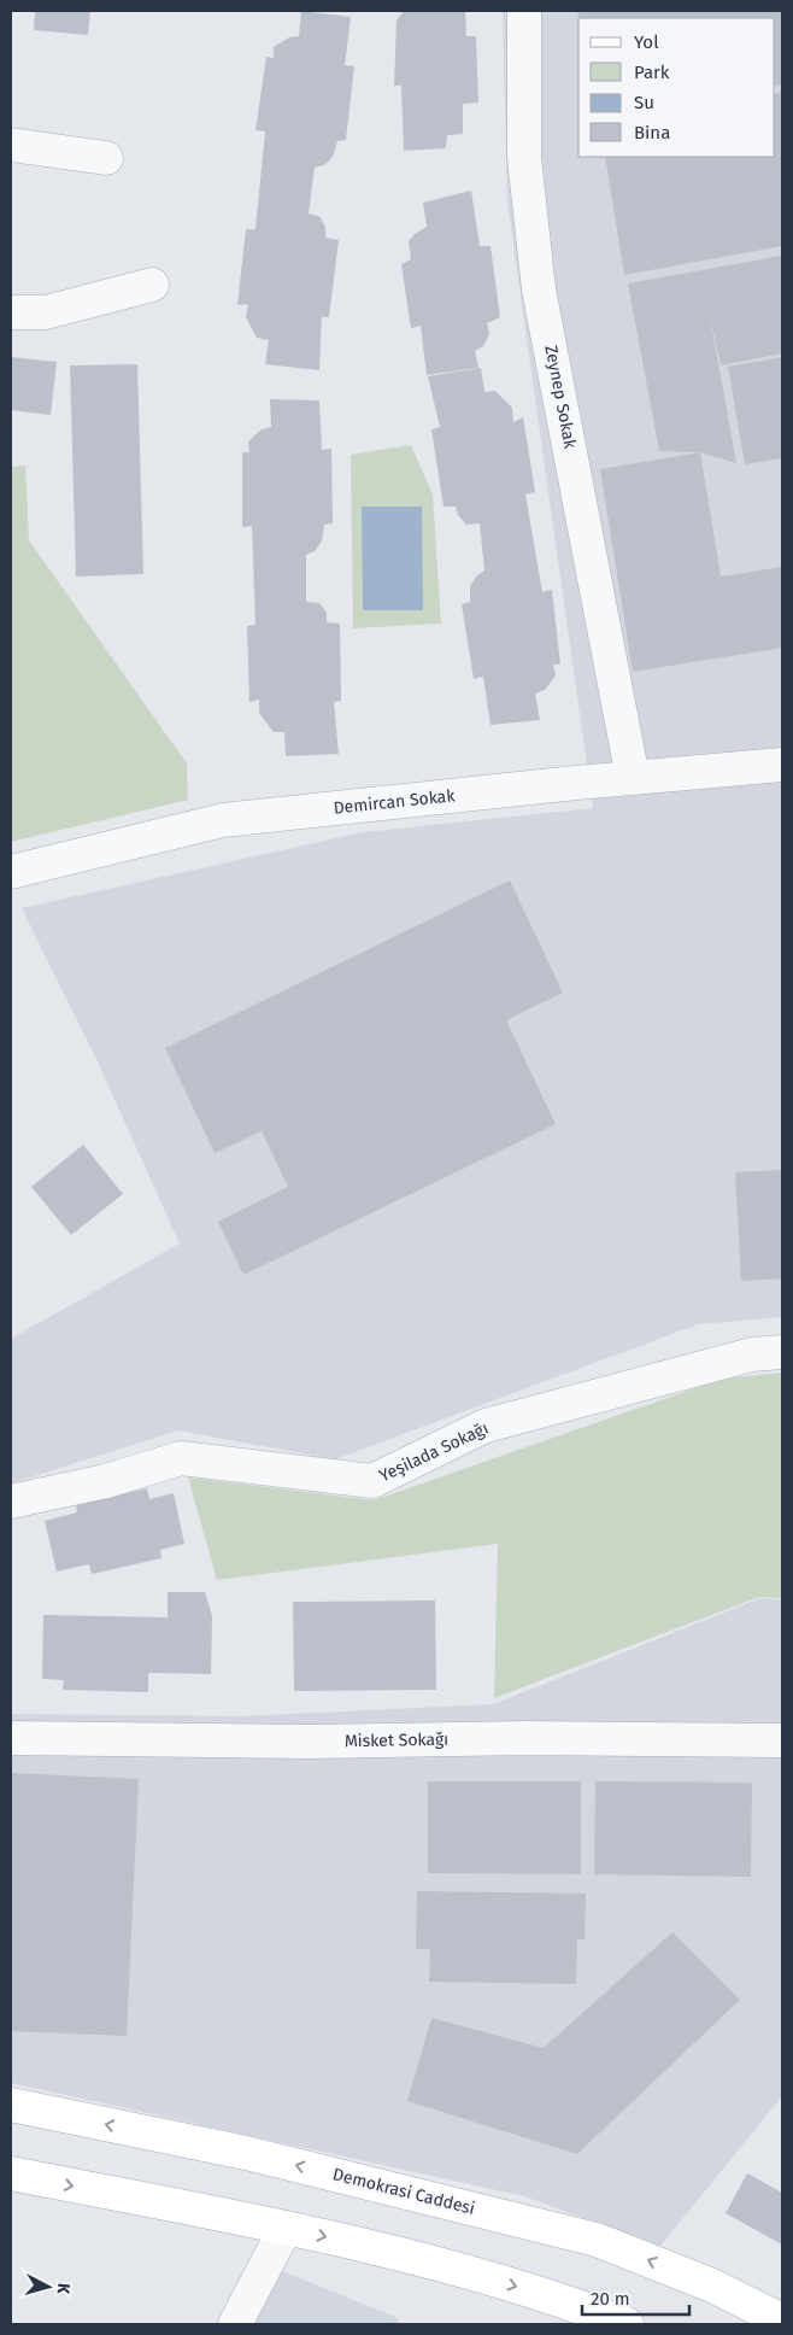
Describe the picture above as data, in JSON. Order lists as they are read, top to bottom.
{
  "streets": {
    "main road": ["Demokrasi Caddesi"],
    "street": [
      "Zeynep Sokak",
      "Demircan Sokak",
      "Yeşilada Sokağı",
      "Misket Sokağı"
    ]
  },
  "crossings": [
    ["Zeynep Sokak", "Demircan Sokak"]
  ],
  "legend": [
    "Yol",
    "Park",
    "Su",
    "Bina"
  ],
  "scale_bar": "20 m",
  "north": "right"
}
